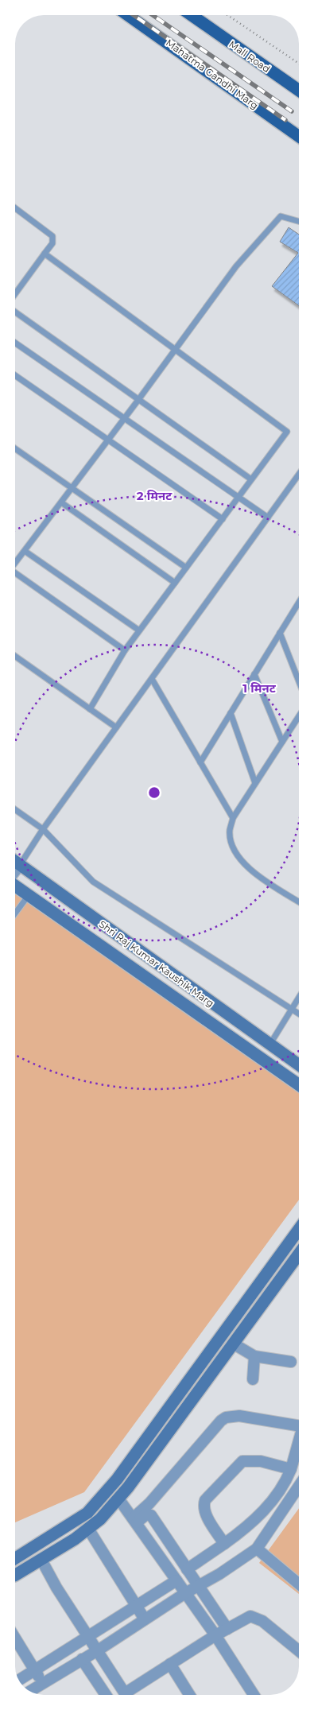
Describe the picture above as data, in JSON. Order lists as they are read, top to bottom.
{
  "streets": {
    "main road": ["Mall Road", "Mahatma Gandhi Marg"],
    "street": ["Shri Raj Kumar Kaushik Marg"]
  },
  "rings": ["2 मिनट", "1 मिनट"]
}
